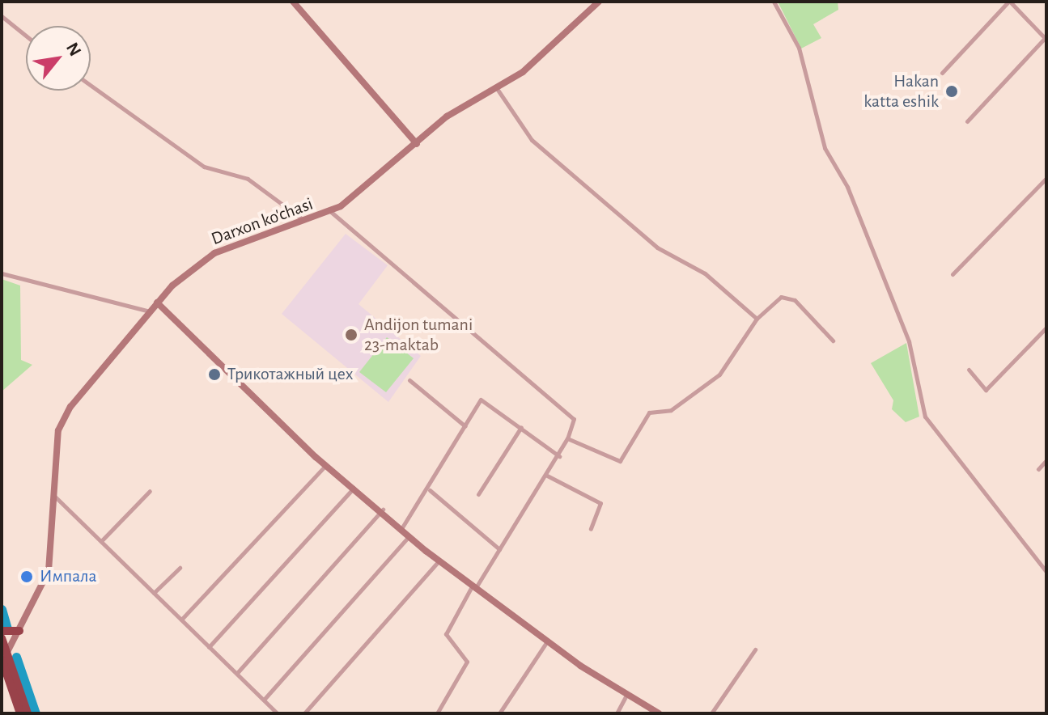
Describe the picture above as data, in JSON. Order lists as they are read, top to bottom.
{
  "streets": {
    "main road": ["Darxon ko'chasi"]
  },
  "places": [
    "Hakan katta eshik",
    "Andijon tumani 23-maktab",
    "Трикотажный цех",
    "Импала"
  ],
  "north": "top right"
}
